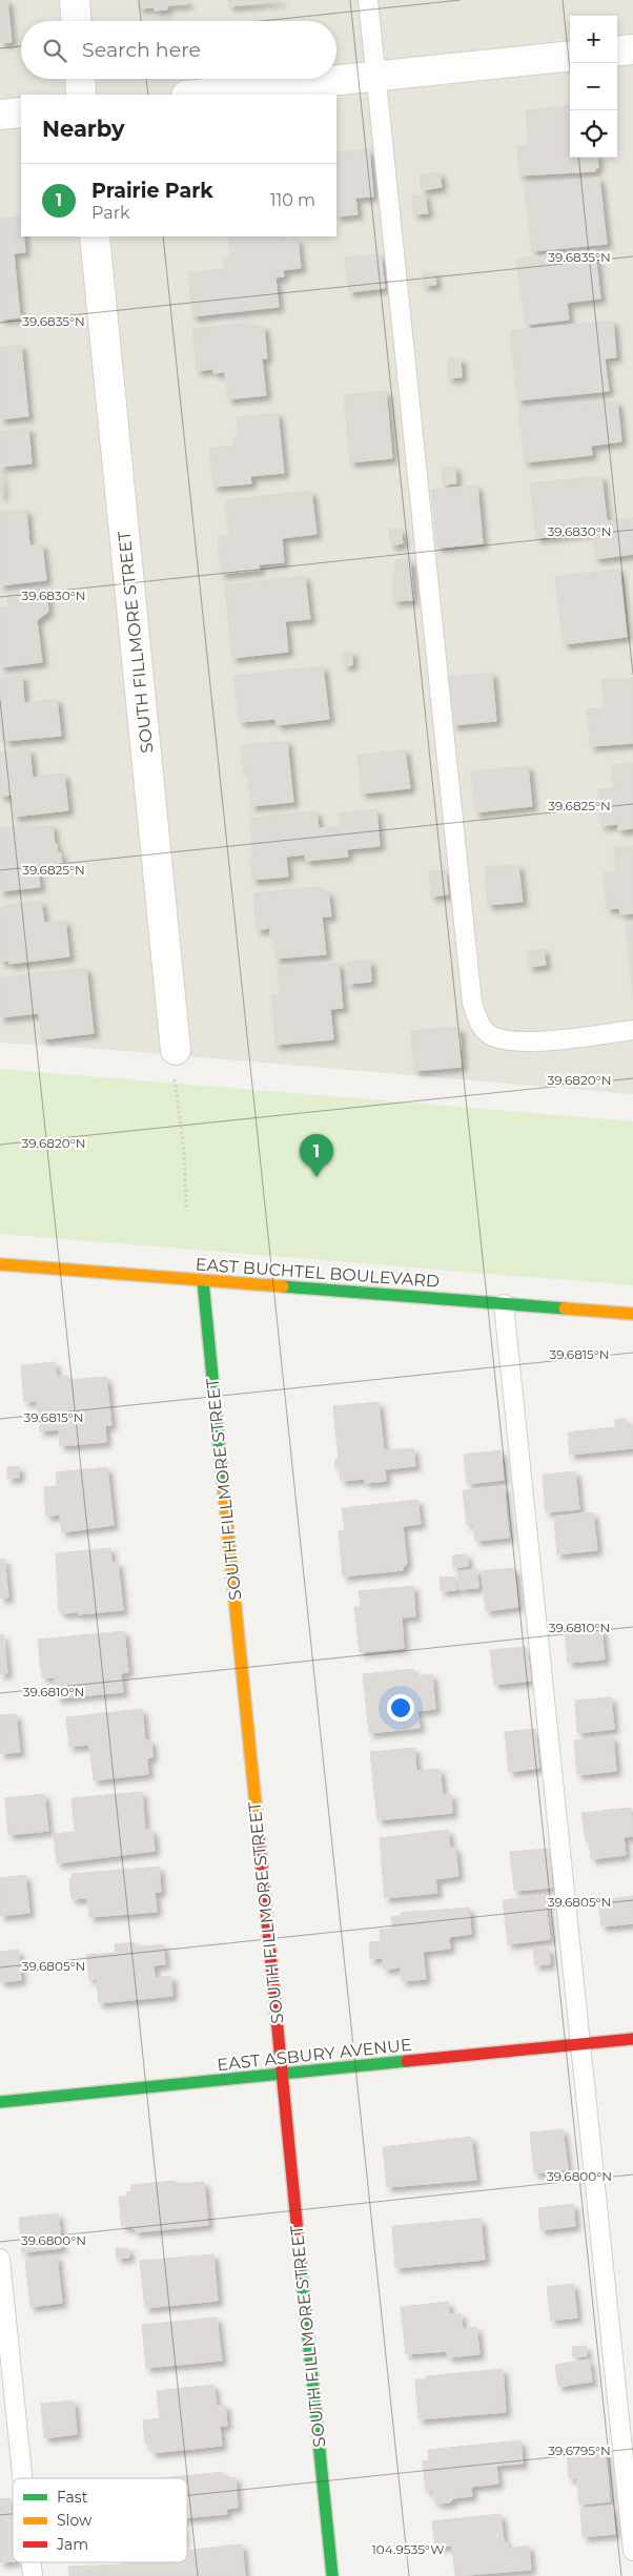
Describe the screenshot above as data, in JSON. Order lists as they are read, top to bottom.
{
  "streets": {
    "street": ["SOUTH FILLMORE STREET", "EAST BUCHTEL BOULEVARD", "EAST ASBURY AVENUE"]
  },
  "crossings": [
    ["SOUTH FILLMORE STREET", "EAST BUCHTEL BOULEVARD"],
    ["SOUTH FILLMORE STREET", "EAST ASBURY AVENUE"]
  ],
  "legend": ["Fast", "Slow", "Jam"],
  "page": {
    "map_buttons": ["+", "−"],
    "search": "Search here",
    "heading": "Nearby",
    "list": [
      {
        "mark": "1",
        "name": "Prairie Park",
        "note": "Park",
        "value": "110 m"
      }
    ],
    "pins": "1"
  },
  "coordinates": [
    "39.6835°N",
    "39.6830°N",
    "39.6825°N",
    "39.6820°N",
    "39.6815°N",
    "39.6810°N",
    "39.6805°N",
    "39.6800°N",
    "39.6795°N",
    "104.9535°W"
  ]
}
